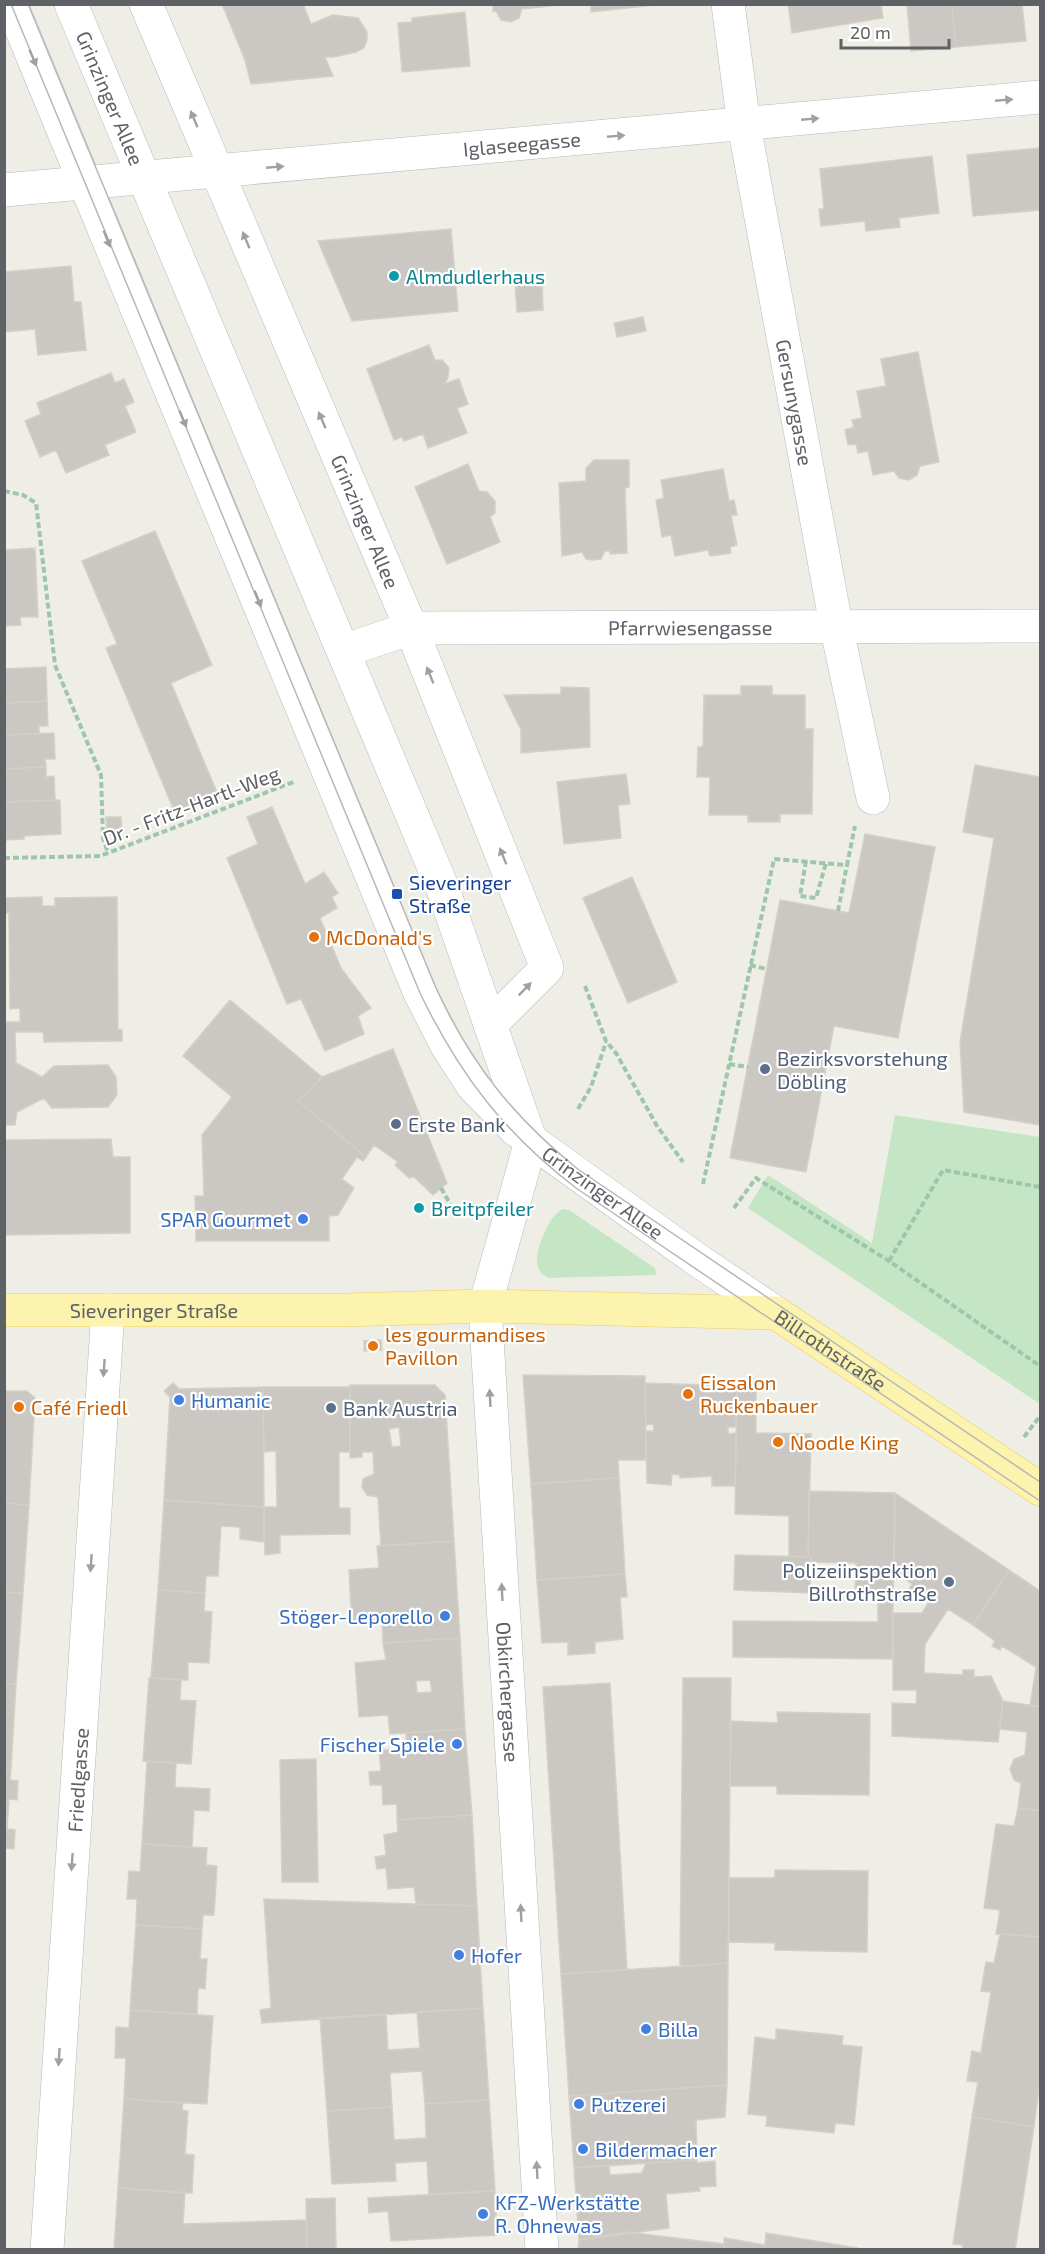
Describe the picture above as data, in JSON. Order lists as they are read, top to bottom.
{
  "streets": {
    "main road": ["Sieveringer Straße", "Billrothstraße"],
    "street": [
      "Grinzinger Allee",
      "Iglaseegasse",
      "Gersunygasse",
      "Pfarrwiesengasse",
      "Obkirchergasse",
      "Friedlgasse"
    ],
    "path": ["Dr. - Fritz-Hartl-Weg"]
  },
  "crossings": [
    ["Grinzinger Allee", "Iglaseegasse"],
    ["Grinzinger Allee", "Pfarrwiesengasse"],
    ["Grinzinger Allee", "Billrothstraße"],
    ["Grinzinger Allee", "Obkirchergasse"],
    ["Iglaseegasse", "Gersunygasse"],
    ["Gersunygasse", "Pfarrwiesengasse"],
    ["Sieveringer Straße", "Billrothstraße"],
    ["Sieveringer Straße", "Obkirchergasse"],
    ["Sieveringer Straße", "Friedlgasse"],
    ["Billrothstraße", "Obkirchergasse"]
  ],
  "one_way": ["Iglaseegasse", "Obkirchergasse", "Friedlgasse"],
  "places": {
    "other": [
      "Almdudlerhaus",
      "McDonald's",
      "Bezirksvorstehung Döbling",
      "Erste Bank",
      "Breitpfeiler",
      "SPAR Gourmet",
      "les gourmandises Pavillon",
      "Eissalon Ruckenbauer",
      "Humanic",
      "Café Friedl",
      "Bank Austria",
      "Noodle King",
      "Polizeiinspektion Billrothstraße",
      "Stöger-Leporello",
      "Fischer Spiele",
      "Hofer",
      "Billa",
      "Putzerei",
      "Bildermacher",
      "KFZ-Werkstätte R. Ohnewas"
    ],
    "transit": ["Sieveringer Straße"]
  },
  "scale_bar": "20 m"
}
